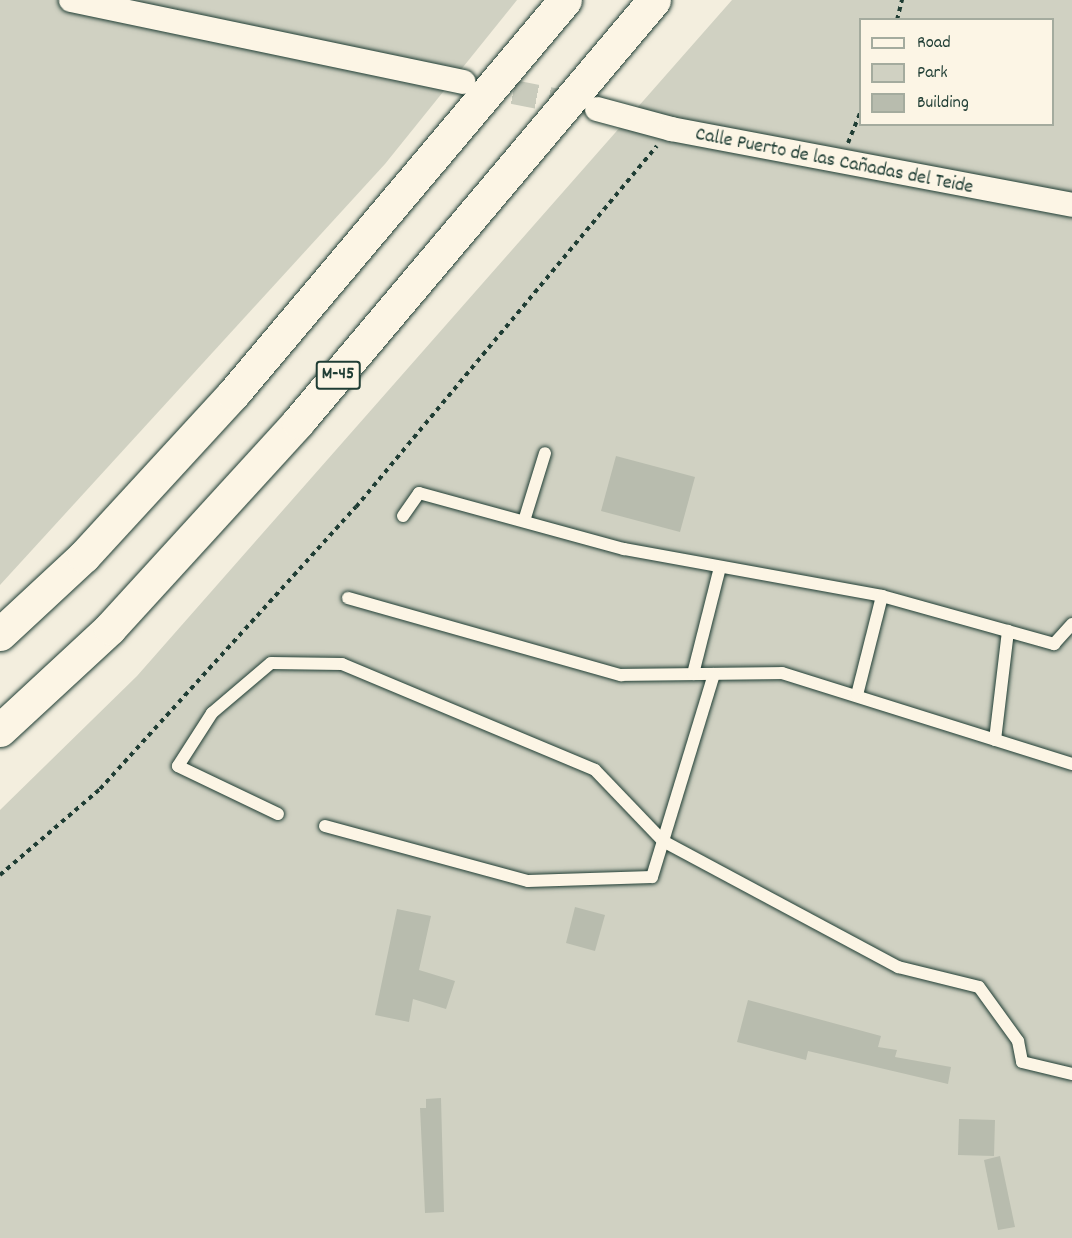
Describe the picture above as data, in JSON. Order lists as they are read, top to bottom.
{
  "streets": {
    "highway": ["M-45"],
    "street": ["Calle Puerto de las Cañadas del Teide"]
  },
  "legend": ["Road", "Park", "Building"]
}
